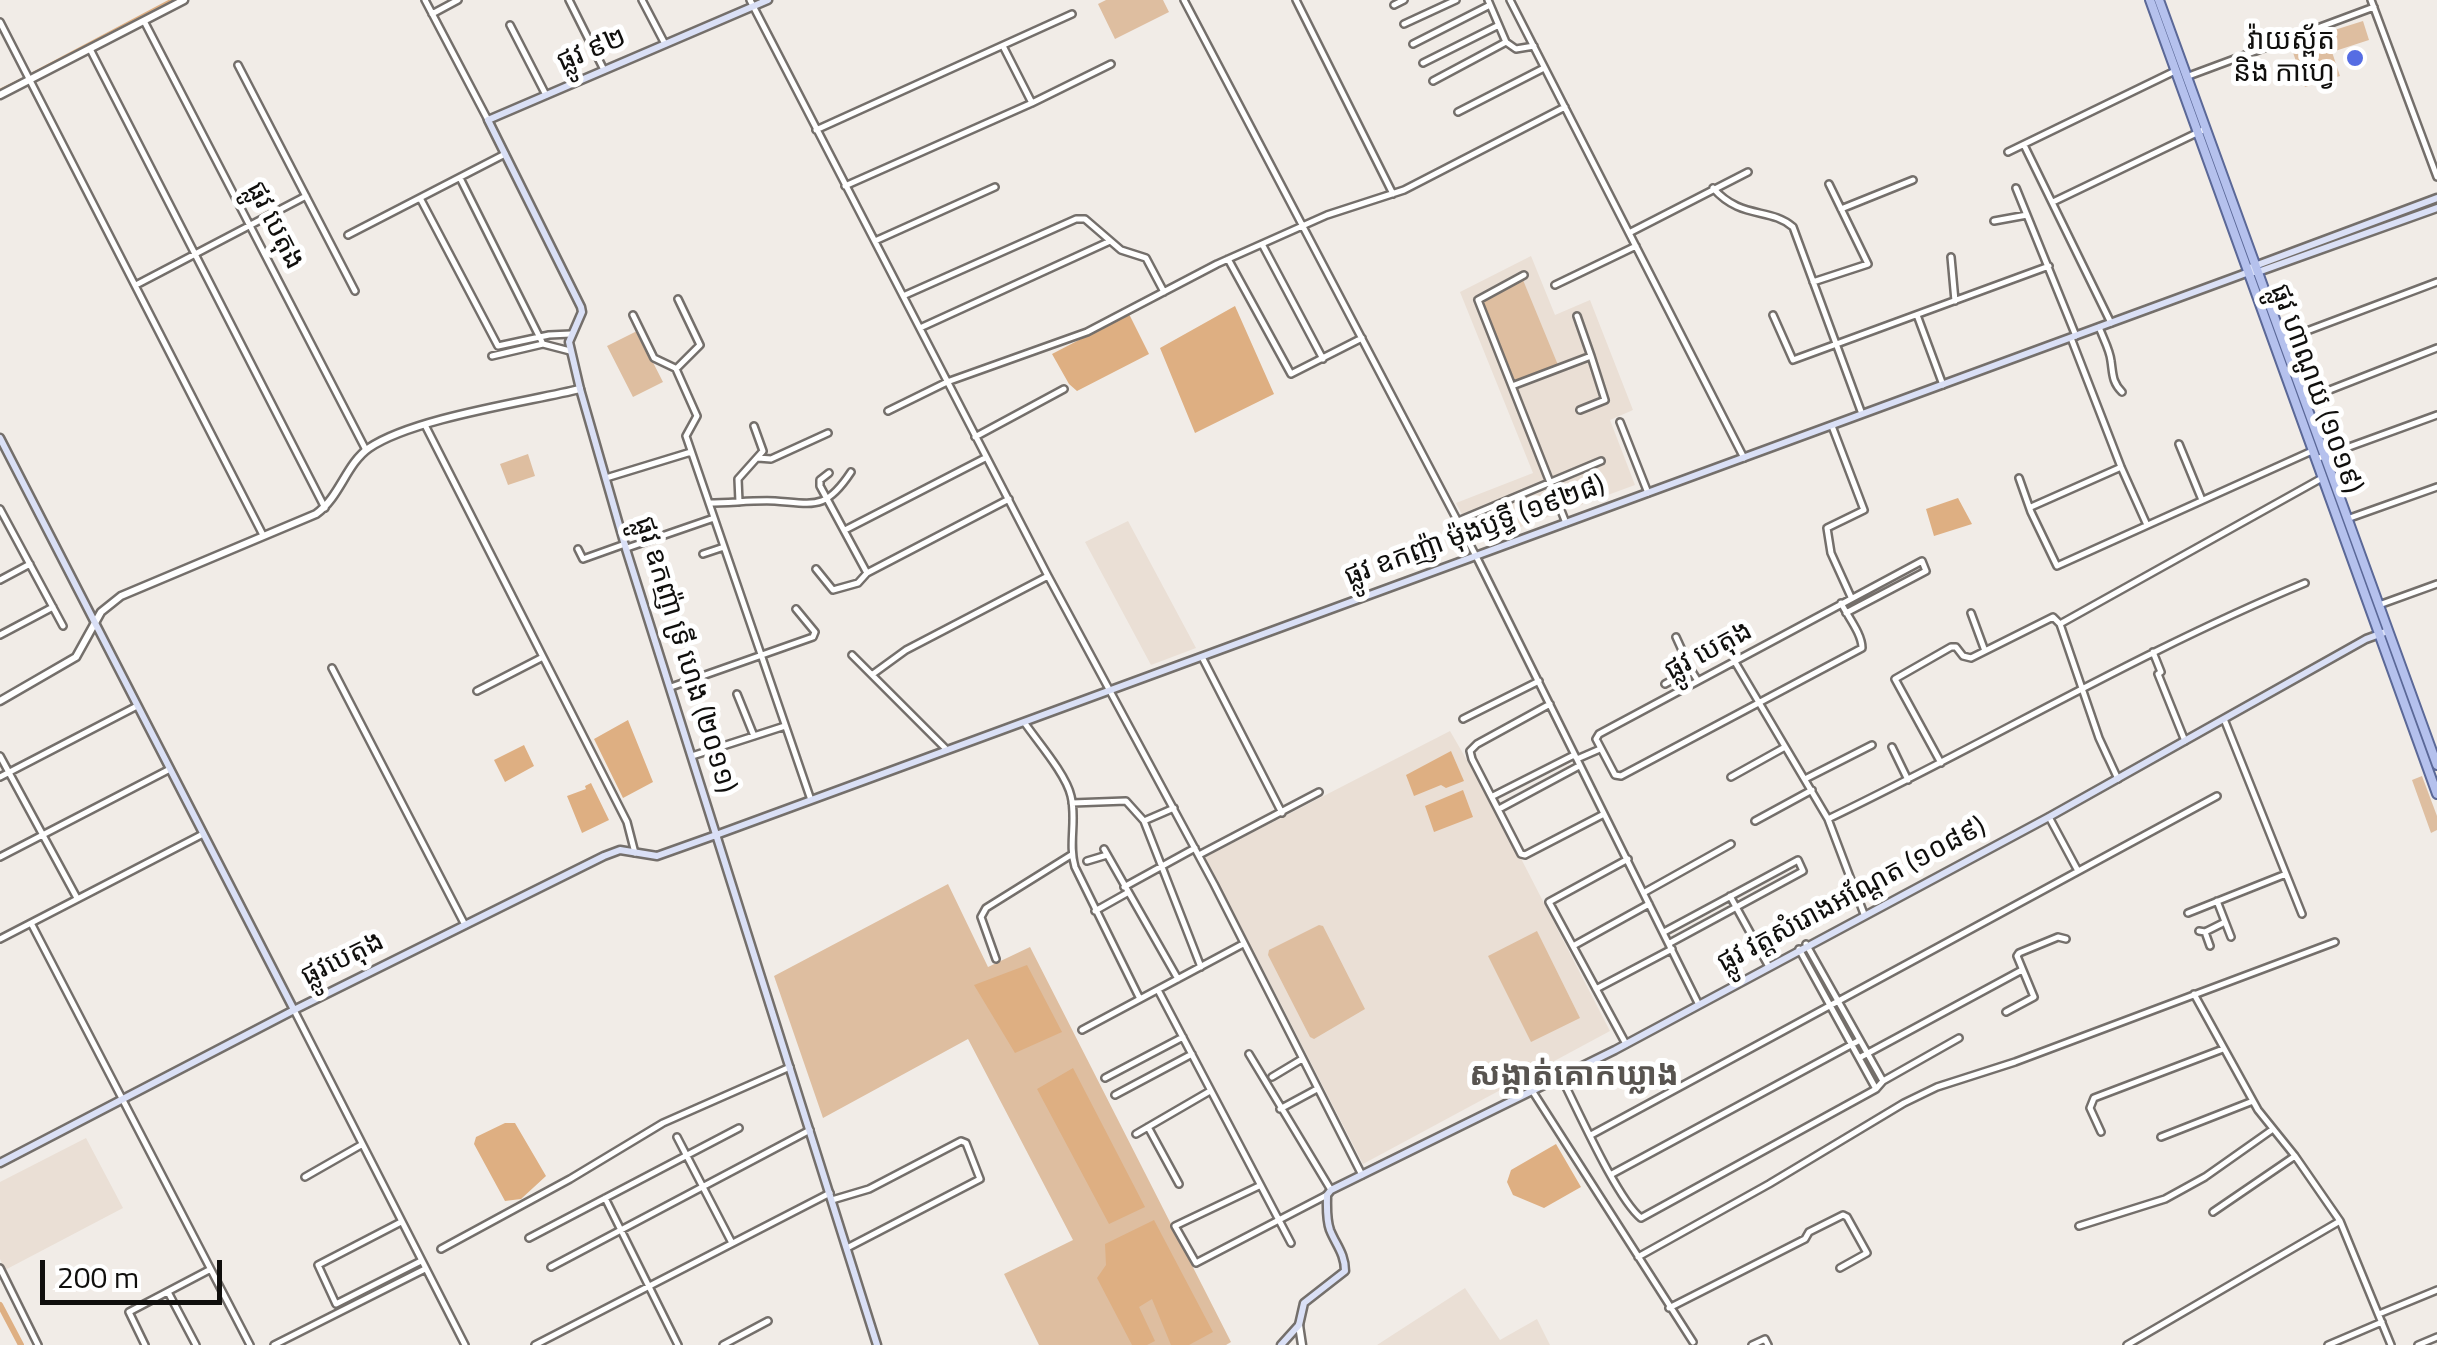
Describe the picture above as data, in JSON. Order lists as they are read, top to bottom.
{
  "streets": {
    "main road": [
      "ផ្លូវ ៩២",
      "ផ្លូវ ហាណូយ (១០១៩)",
      "ផ្លូវ ឧកញ៉ា ម៉ុងឫទ្ធី (១៩២៨)",
      "ផ្លូវ ឧកញ៉ា ទ្រី ហេង (២០១១)",
      "ផ្លូវ វត្តសំរោងអណ្ដែត (១០៨៩)",
      "ផ្លូវបេតុង"
    ],
    "street": ["ផ្លូវ បេតុង"]
  },
  "crossings": [
    ["ផ្លូវ ៩២", "ផ្លូវ ឧកញ៉ា ទ្រី ហេង (២០១១)"],
    ["ផ្លូវ ហាណូយ (១០១៩)", "ផ្លូវ ឧកញ៉ា ម៉ុងឫទ្ធី (១៩២៨)"],
    ["ផ្លូវ ហាណូយ (១០១៩)", "ផ្លូវ វត្តសំរោងអណ្ដែត (១០៨៩)"],
    ["ផ្លូវ ឧកញ៉ា ម៉ុងឫទ្ធី (១៩២៨)", "ផ្លូវ ឧកញ៉ា ទ្រី ហេង (២០១១)"],
    ["ផ្លូវ ឧកញ៉ា ម៉ុងឫទ្ធី (១៩២៨)", "ផ្លូវបេតុង"],
    ["ផ្លូវ ឧកញ៉ា ទ្រី ហេង (២០១១)", "ផ្លូវបេតុង"]
  ],
  "districts": ["សង្កាត់គោកឃ្លាង"],
  "places": ["វ៉ាយស្ព័ត និង កាហ្វេ"],
  "scale_bar": "200 m"
}
